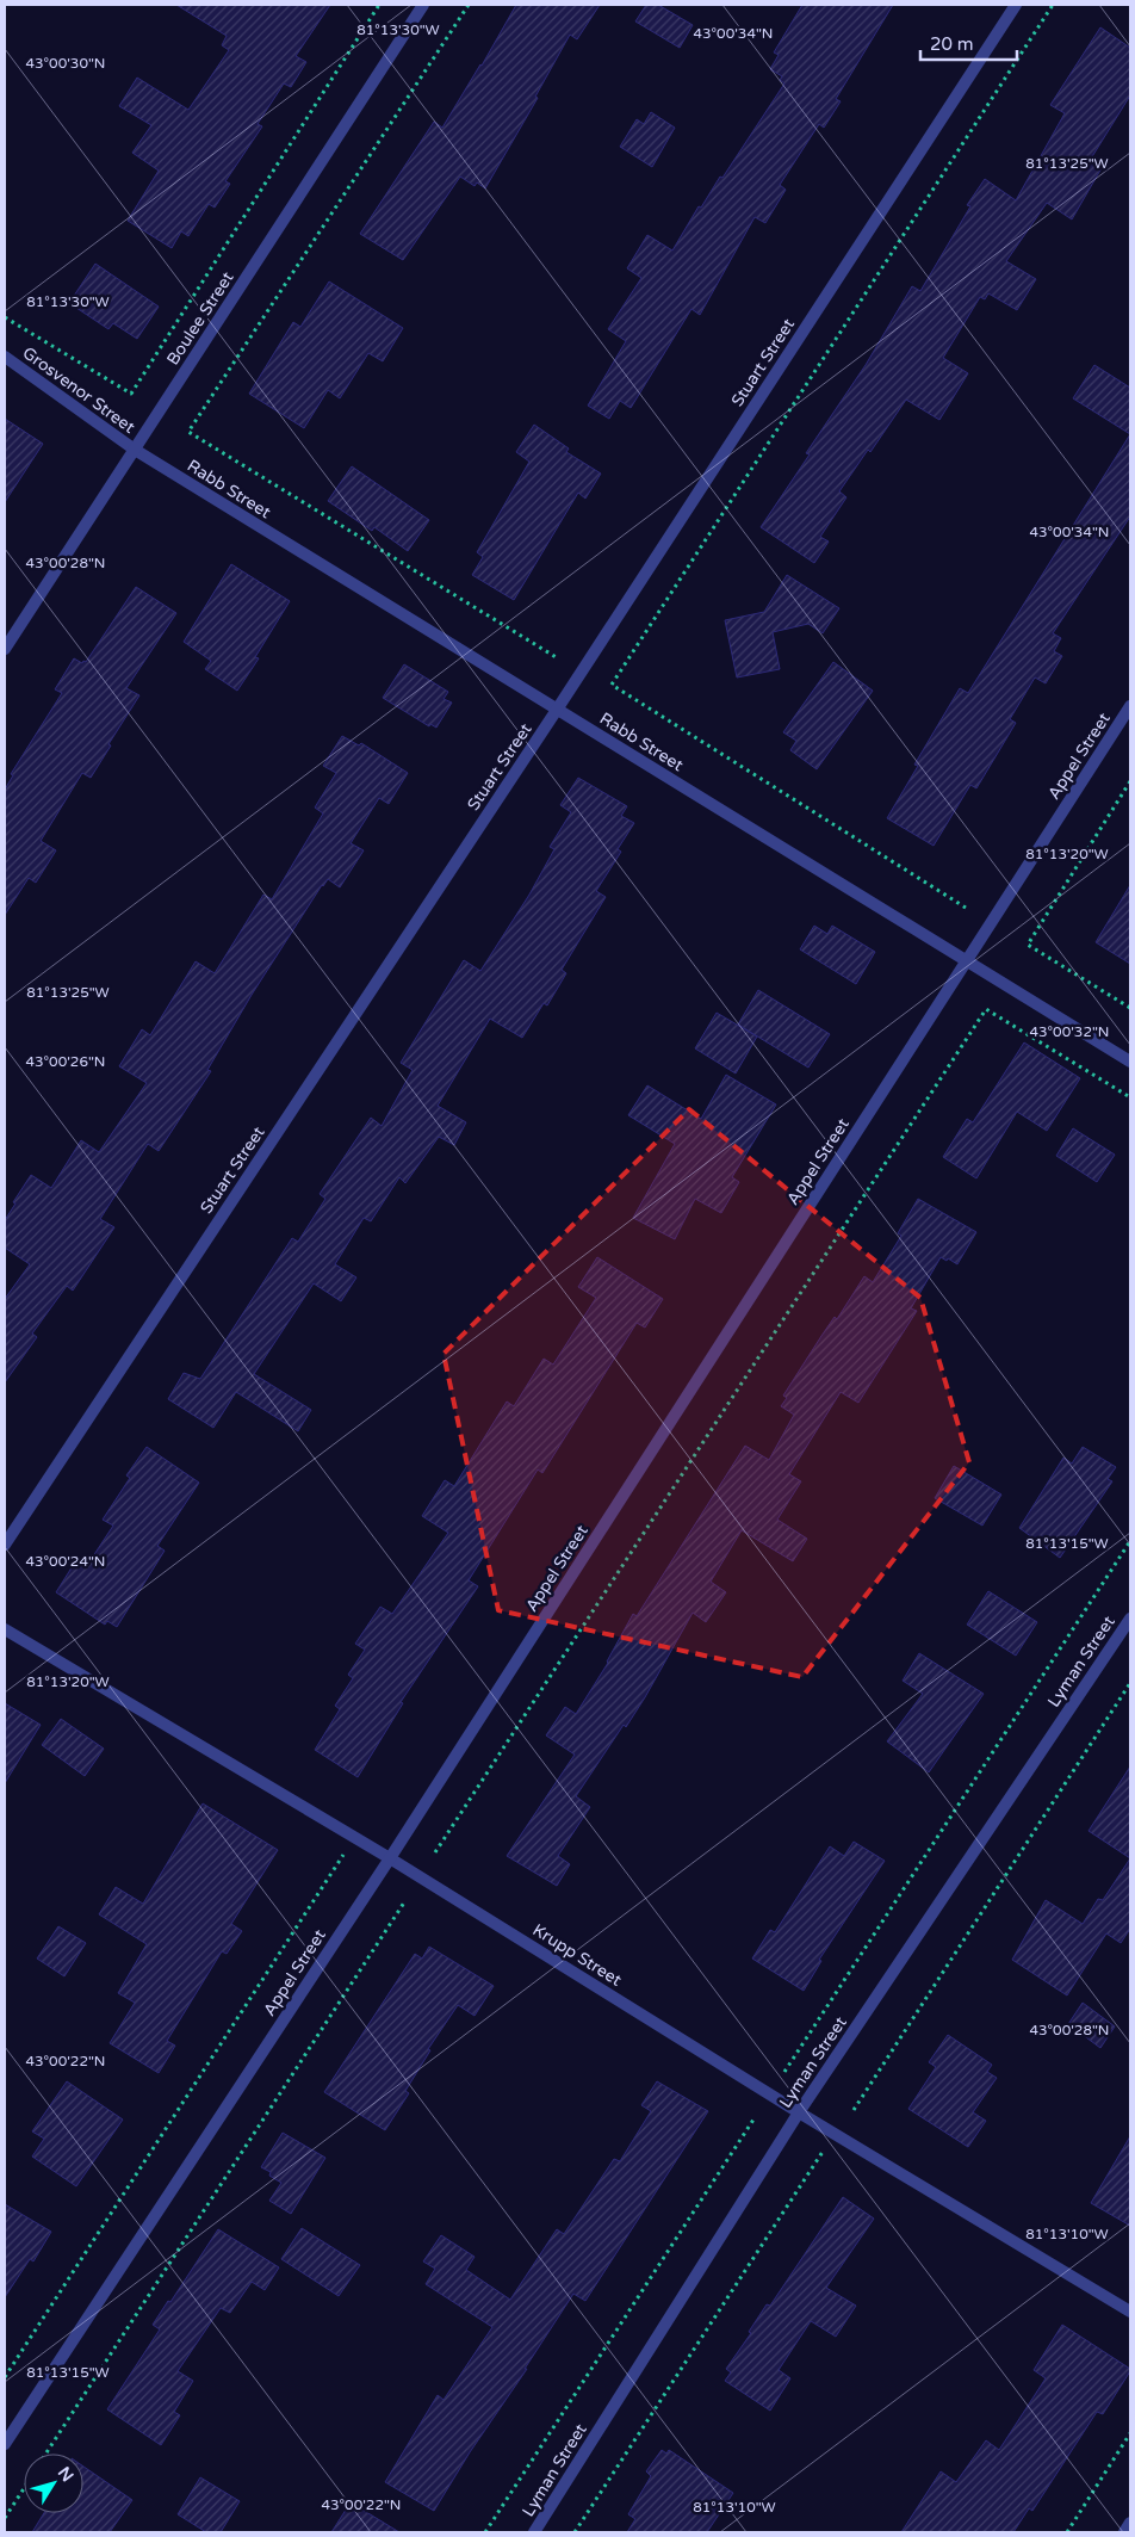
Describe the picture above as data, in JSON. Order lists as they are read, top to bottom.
{
  "streets": {
    "street": [
      "Boulee Street",
      "Stuart Street",
      "Grosvenor Street",
      "Rabb Street",
      "Appel Street",
      "Lyman Street",
      "Krupp Street"
    ]
  },
  "crossings": [
    ["Boulee Street", "Grosvenor Street"],
    ["Boulee Street", "Rabb Street"],
    ["Stuart Street", "Rabb Street"],
    ["Grosvenor Street", "Rabb Street"],
    ["Rabb Street", "Appel Street"],
    ["Appel Street", "Krupp Street"],
    ["Lyman Street", "Krupp Street"]
  ],
  "scale_bar": "20 m",
  "north": "top right",
  "coordinates": [
    "81°13'30\"W",
    "43°00'34\"N",
    "43°00'30\"N",
    "81°13'25\"W",
    "43°00'28\"N",
    "81°13'20\"W",
    "43°00'32\"N",
    "43°00'26\"N",
    "81°13'15\"W",
    "43°00'24\"N",
    "43°00'22\"N",
    "81°13'10\"W"
  ]
}
